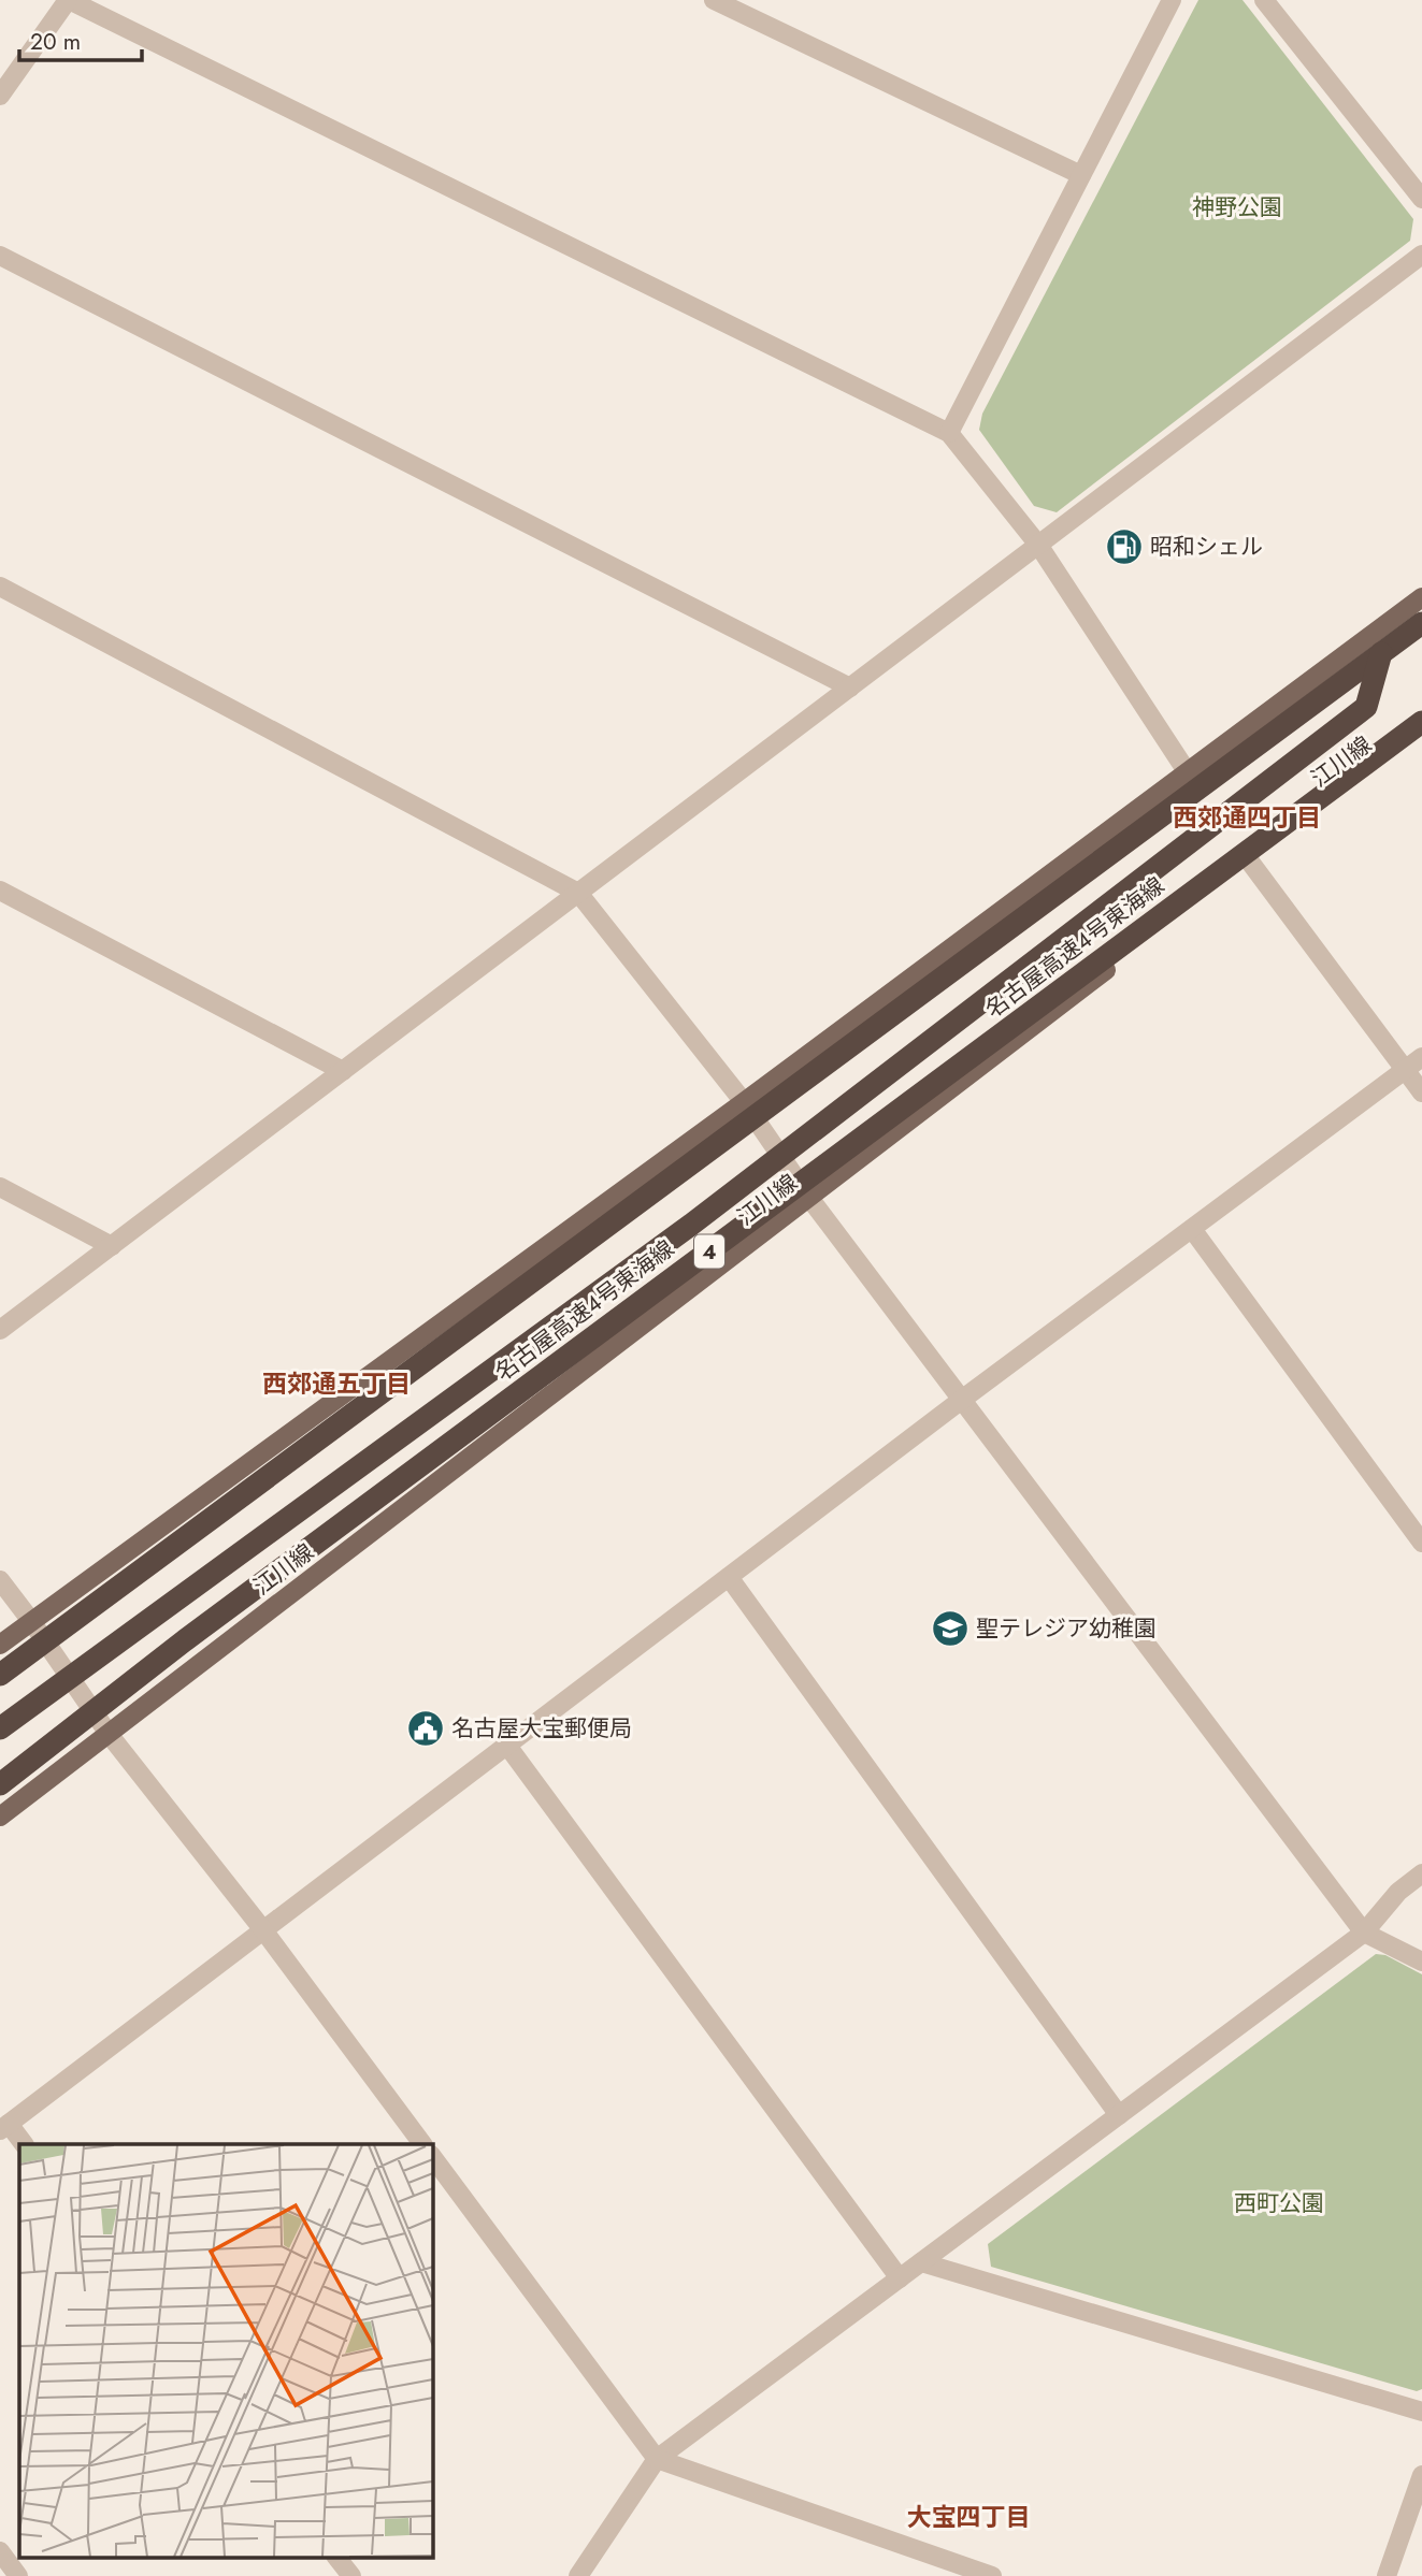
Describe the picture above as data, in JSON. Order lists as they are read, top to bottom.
{
  "streets": {
    "highway": ["名古屋高速4号東海線", "4"],
    "main road": ["江川線"]
  },
  "districts": ["西郊通四丁目", "西郊通五丁目", "大宝四丁目"],
  "parks": ["神野公園", "西町公園"],
  "places": {
    "fuel station": ["昭和シェル"],
    "school or university": ["聖テレジア幼稚園"],
    "public building": ["名古屋大宝郵便局"]
  },
  "scale_bar": "20 m"
}
